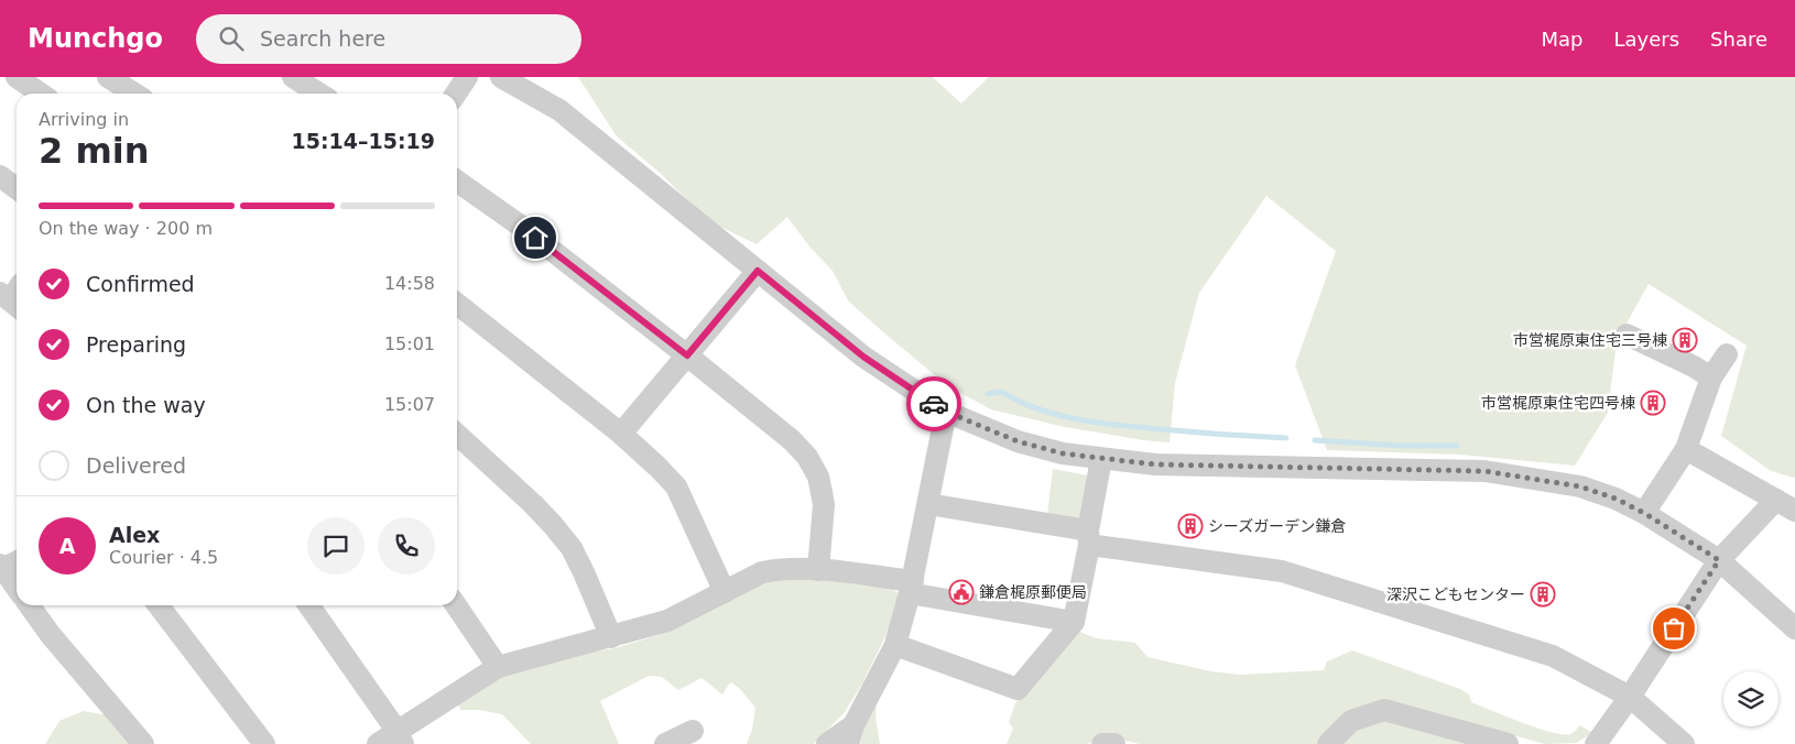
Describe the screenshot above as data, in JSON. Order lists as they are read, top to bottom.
{
  "places": {
    "building": [
      "市営梶原東住宅三号棟",
      "市営梶原東住宅四号棟",
      "シーズガーデン鎌倉",
      "深沢こどもセンター"
    ],
    "public building": ["鎌倉梶原郵便局"]
  },
  "page": {
    "header": "Munchgo",
    "search": "Search here",
    "nav": ["Map", "Layers", "Share"],
    "heading": ["2 min", "Arriving in", "15:14–15:19"],
    "panel": ["Alex", "Courier · 4.5"],
    "bar": "On the way · 200 m",
    "list": [
      ["Confirmed", "14:58"],
      ["Preparing", "15:01"],
      ["On the way", "15:07"],
      "Delivered"
    ],
    "round": "A"
  }
}
